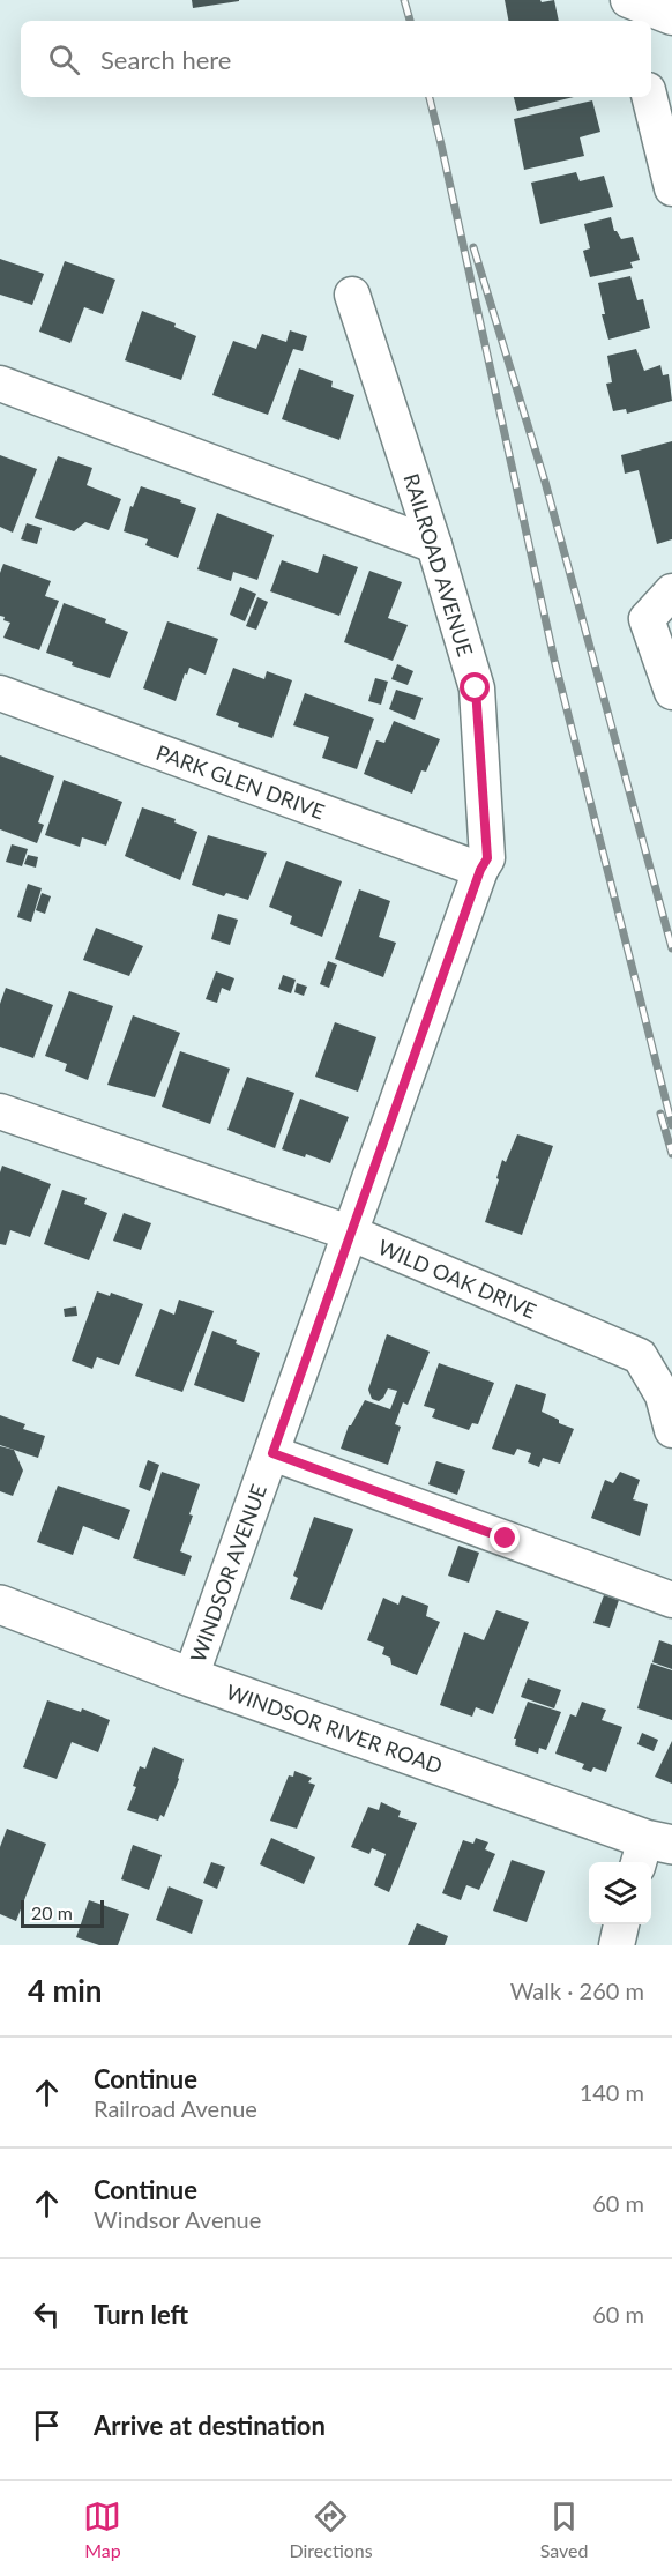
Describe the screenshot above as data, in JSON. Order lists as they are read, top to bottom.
{
  "streets": {
    "main road": ["WINDSOR RIVER ROAD"],
    "street": [
      "RAILROAD AVENUE",
      "PARK GLEN DRIVE",
      "WILD OAK DRIVE",
      "WINDSOR AVENUE"
    ]
  },
  "crossings": [
    ["RAILROAD AVENUE", "PARK GLEN DRIVE"],
    ["RAILROAD AVENUE", "WILD OAK DRIVE"],
    ["RAILROAD AVENUE", "WINDSOR AVENUE"],
    ["WILD OAK DRIVE", "WINDSOR AVENUE"],
    ["WINDSOR AVENUE", "WINDSOR RIVER ROAD"]
  ],
  "scale_bar": "20 m",
  "page": {
    "search": "Search here",
    "scale": "20 m",
    "heading": ["4 min", "Walk · 260 m"],
    "list": [
      ["Continue", "Railroad Avenue", "140 m"],
      ["Continue", "Windsor Avenue", "60 m"],
      ["Turn left", "60 m"],
      "Arrive at destination"
    ],
    "nav": ["Map", "Directions", "Saved"]
  }
}
